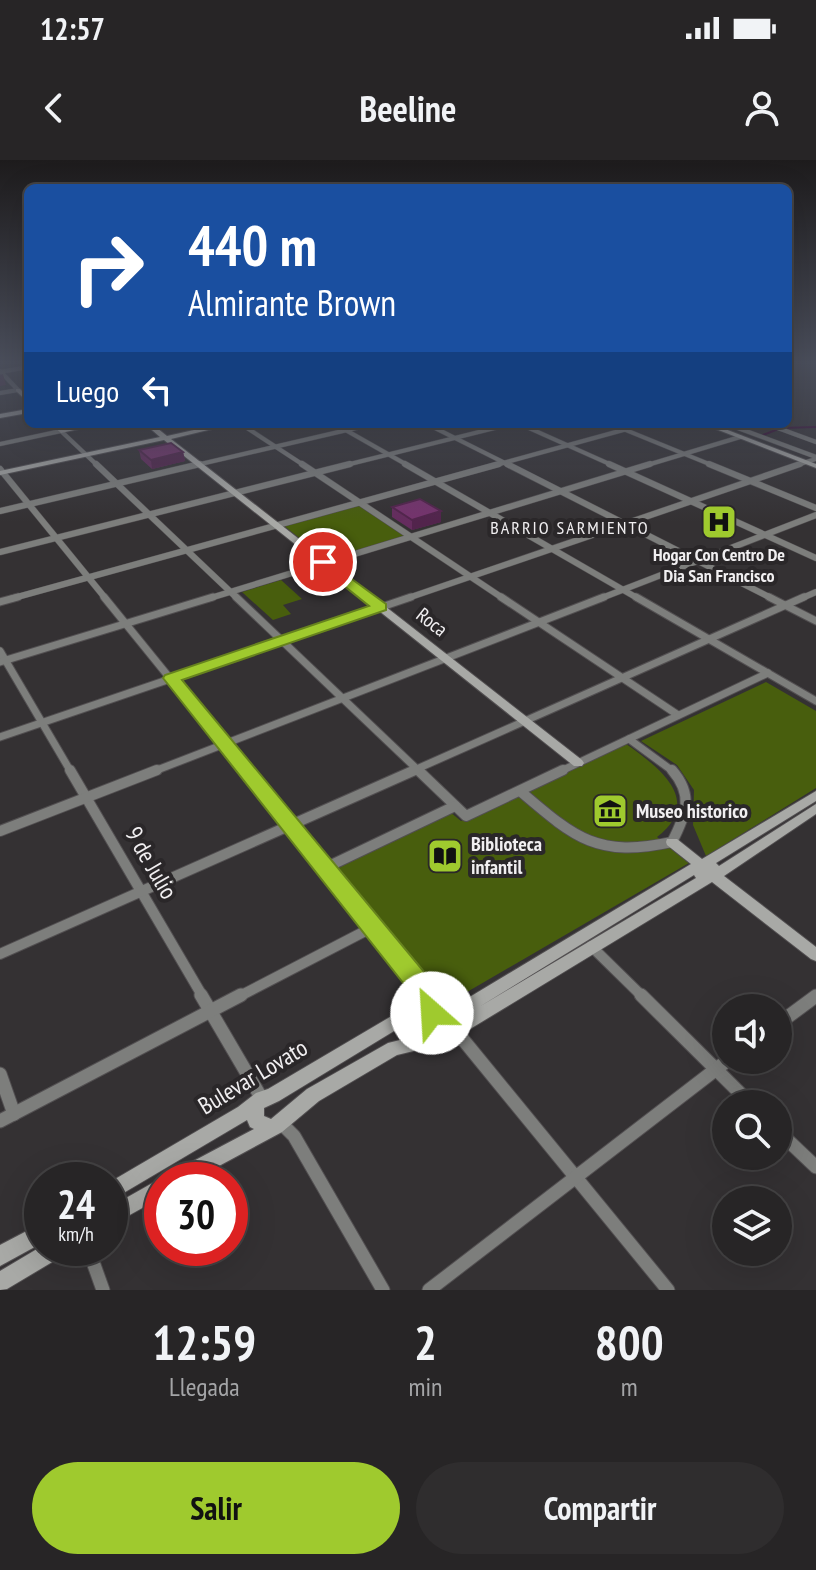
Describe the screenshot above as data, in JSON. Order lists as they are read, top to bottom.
{
  "streets": {
    "street": ["Roca", "9 de Julio", "Bulevar Lovato"]
  },
  "crossings": [
    ["9 de Julio", "Bulevar Lovato"]
  ],
  "districts": ["BARRIO SARMIENTO"],
  "places": {
    "hospital": ["Hogar Con Centro De Dia San Francisco"],
    "museum": ["Museo historico"],
    "library": ["Biblioteca infantil"]
  },
  "page": {
    "status": "12:57",
    "header": "Beeline",
    "turn": ["440 m", "Almirante Brown"],
    "then": "Luego",
    "speed": "24 km/h",
    "limit": "30",
    "eta": [
      "12:59",
      "Llegada",
      "2",
      "min",
      "800",
      "m"
    ],
    "buttons": ["Salir", "Compartir"]
  }
}
